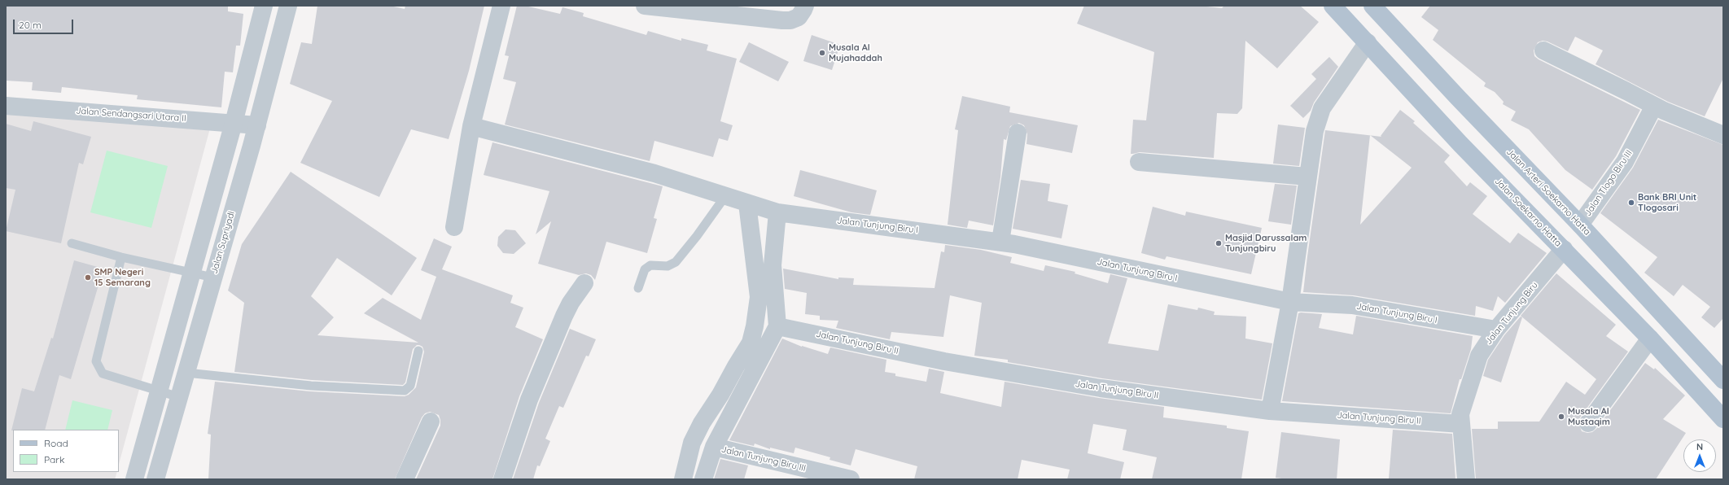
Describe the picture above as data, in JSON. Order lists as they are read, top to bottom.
{
  "streets": {
    "main road": ["Jalan Arteri Soekarno Hatta", "Jalan Soekarno Hatta"],
    "street": [
      "Jalan Sendangsari Utara II",
      "Jalan Tlogo Biru III",
      "Jalan Tunjung Biru I",
      "Jalan Supriyadi",
      "Jalan Tunjung Biru",
      "Jalan Tunjung Biru II",
      "Jalan Tunjung Biru III"
    ]
  },
  "crossings": [
    ["Jalan Sendangsari Utara II", "Jalan Supriyadi"],
    ["Jalan Tlogo Biru III", "Jalan Arteri Soekarno Hatta"],
    ["Jalan Soekarno Hatta", "Jalan Tunjung Biru"],
    ["Jalan Tunjung Biru I", "Jalan Tunjung Biru"],
    ["Jalan Tunjung Biru", "Jalan Tunjung Biru II"]
  ],
  "places": [
    "Musala Al Mujahaddah",
    "Bank BRI Unit Tlogosari",
    "Masjid Darussalam Tunjungbiru",
    "SMP Negeri 15 Semarang",
    "Musala Al Mustaqim"
  ],
  "legend": ["Road", "Park"],
  "scale_bar": "20 m",
  "north": "top"
}
